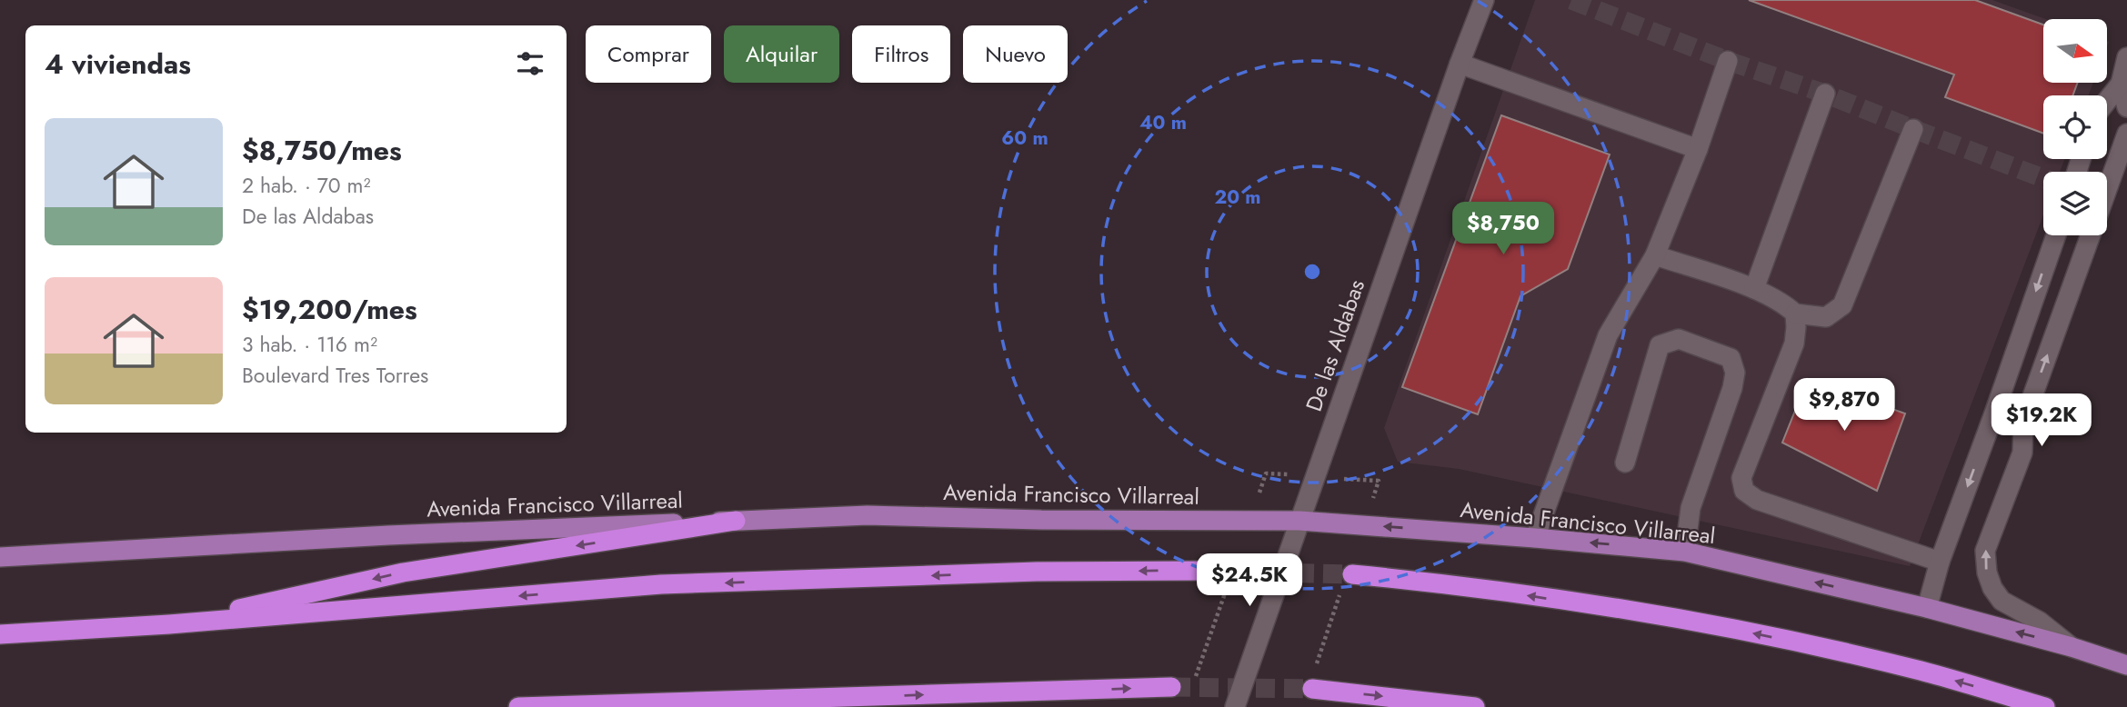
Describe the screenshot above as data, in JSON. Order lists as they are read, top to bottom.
{
  "streets": {
    "main road": ["Avenida Francisco Villarreal"],
    "street": ["De las Aldabas"]
  },
  "crossings": [
    ["De las Aldabas", "Avenida Francisco Villarreal"]
  ],
  "one_way": ["Avenida Francisco Villarreal"],
  "north": "right",
  "page": {
    "chip": [
      "Comprar",
      "Alquilar",
      "Filtros",
      "Nuevo"
    ],
    "heading": "4 viviendas",
    "list": [
      {
        "name": "$8,750/mes",
        "note": "2 hab. · 70 m² · De las Aldabas"
      },
      {
        "name": "$19,200/mes",
        "note": "3 hab. · 116 m² · Boulevard Tres Torres"
      }
    ],
    "price": [
      "$8,750",
      "$9,870",
      "$19.2K",
      "$24.5K"
    ]
  },
  "rings": ["40 m", "60 m", "20 m"]
}
